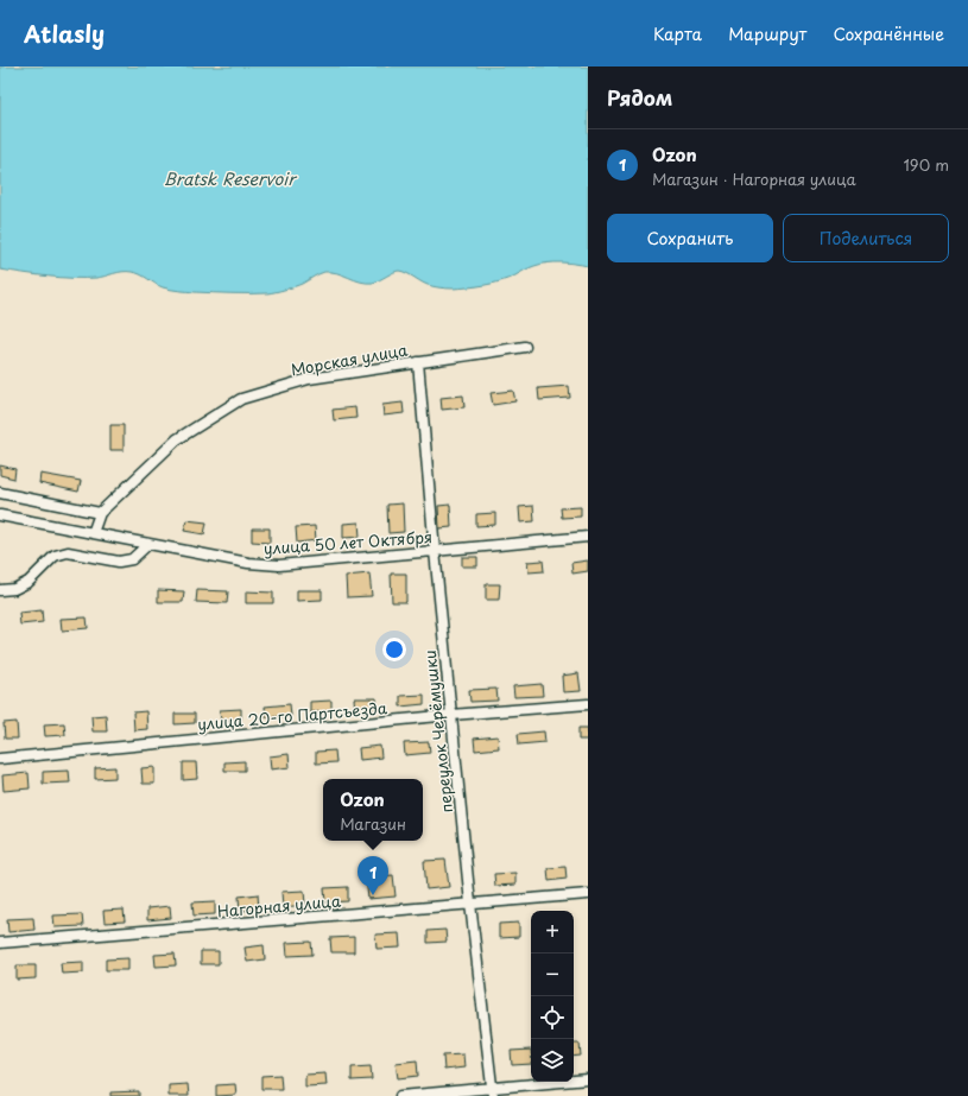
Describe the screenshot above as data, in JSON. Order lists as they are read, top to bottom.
{
  "streets": {
    "street": [
      "Морская улица",
      "улица 50 лет Октября",
      "улица 20-го Партсъезда",
      "переулок Черёмушки",
      "Нагорная улица"
    ]
  },
  "crossings": [
    ["Морская улица", "улица 50 лет Октября"],
    ["Морская улица", "переулок Черёмушки"],
    ["улица 50 лет Октября", "переулок Черёмушки"],
    ["улица 20-го Партсъезда", "переулок Черёмушки"],
    ["переулок Черёмушки", "Нагорная улица"]
  ],
  "water": ["Bratsk Reservoir"],
  "page": {
    "header": "Atlasly",
    "nav": ["Карта", "Маршрут", "Сохранённые"],
    "heading": "Рядом",
    "list": [
      {
        "mark": "1",
        "name": "Ozon",
        "note": "Магазин · Нагорная улица",
        "value": "190 m"
      }
    ],
    "buttons": ["Сохранить", "Поделиться"],
    "popup": ["Ozon", "Магазин"],
    "pins": "1",
    "map_buttons": ["+", "−"]
  }
}
